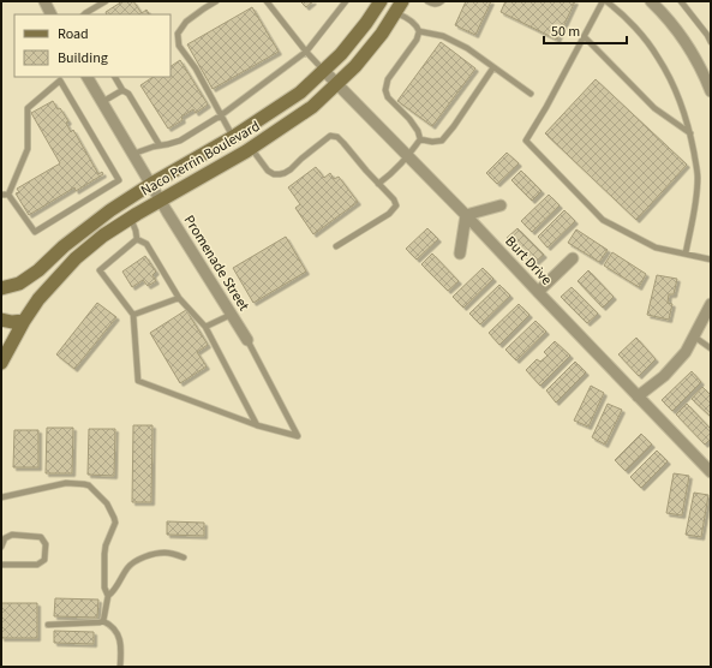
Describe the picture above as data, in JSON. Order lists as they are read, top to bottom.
{
  "streets": {
    "main road": ["Naco Perrin Boulevard"],
    "street": ["Burt Drive", "Promenade Street"]
  },
  "crossings": [
    ["Naco Perrin Boulevard", "Burt Drive"],
    ["Naco Perrin Boulevard", "Promenade Street"]
  ],
  "legend": ["Road", "Building"],
  "scale_bar": "50 m"
}
